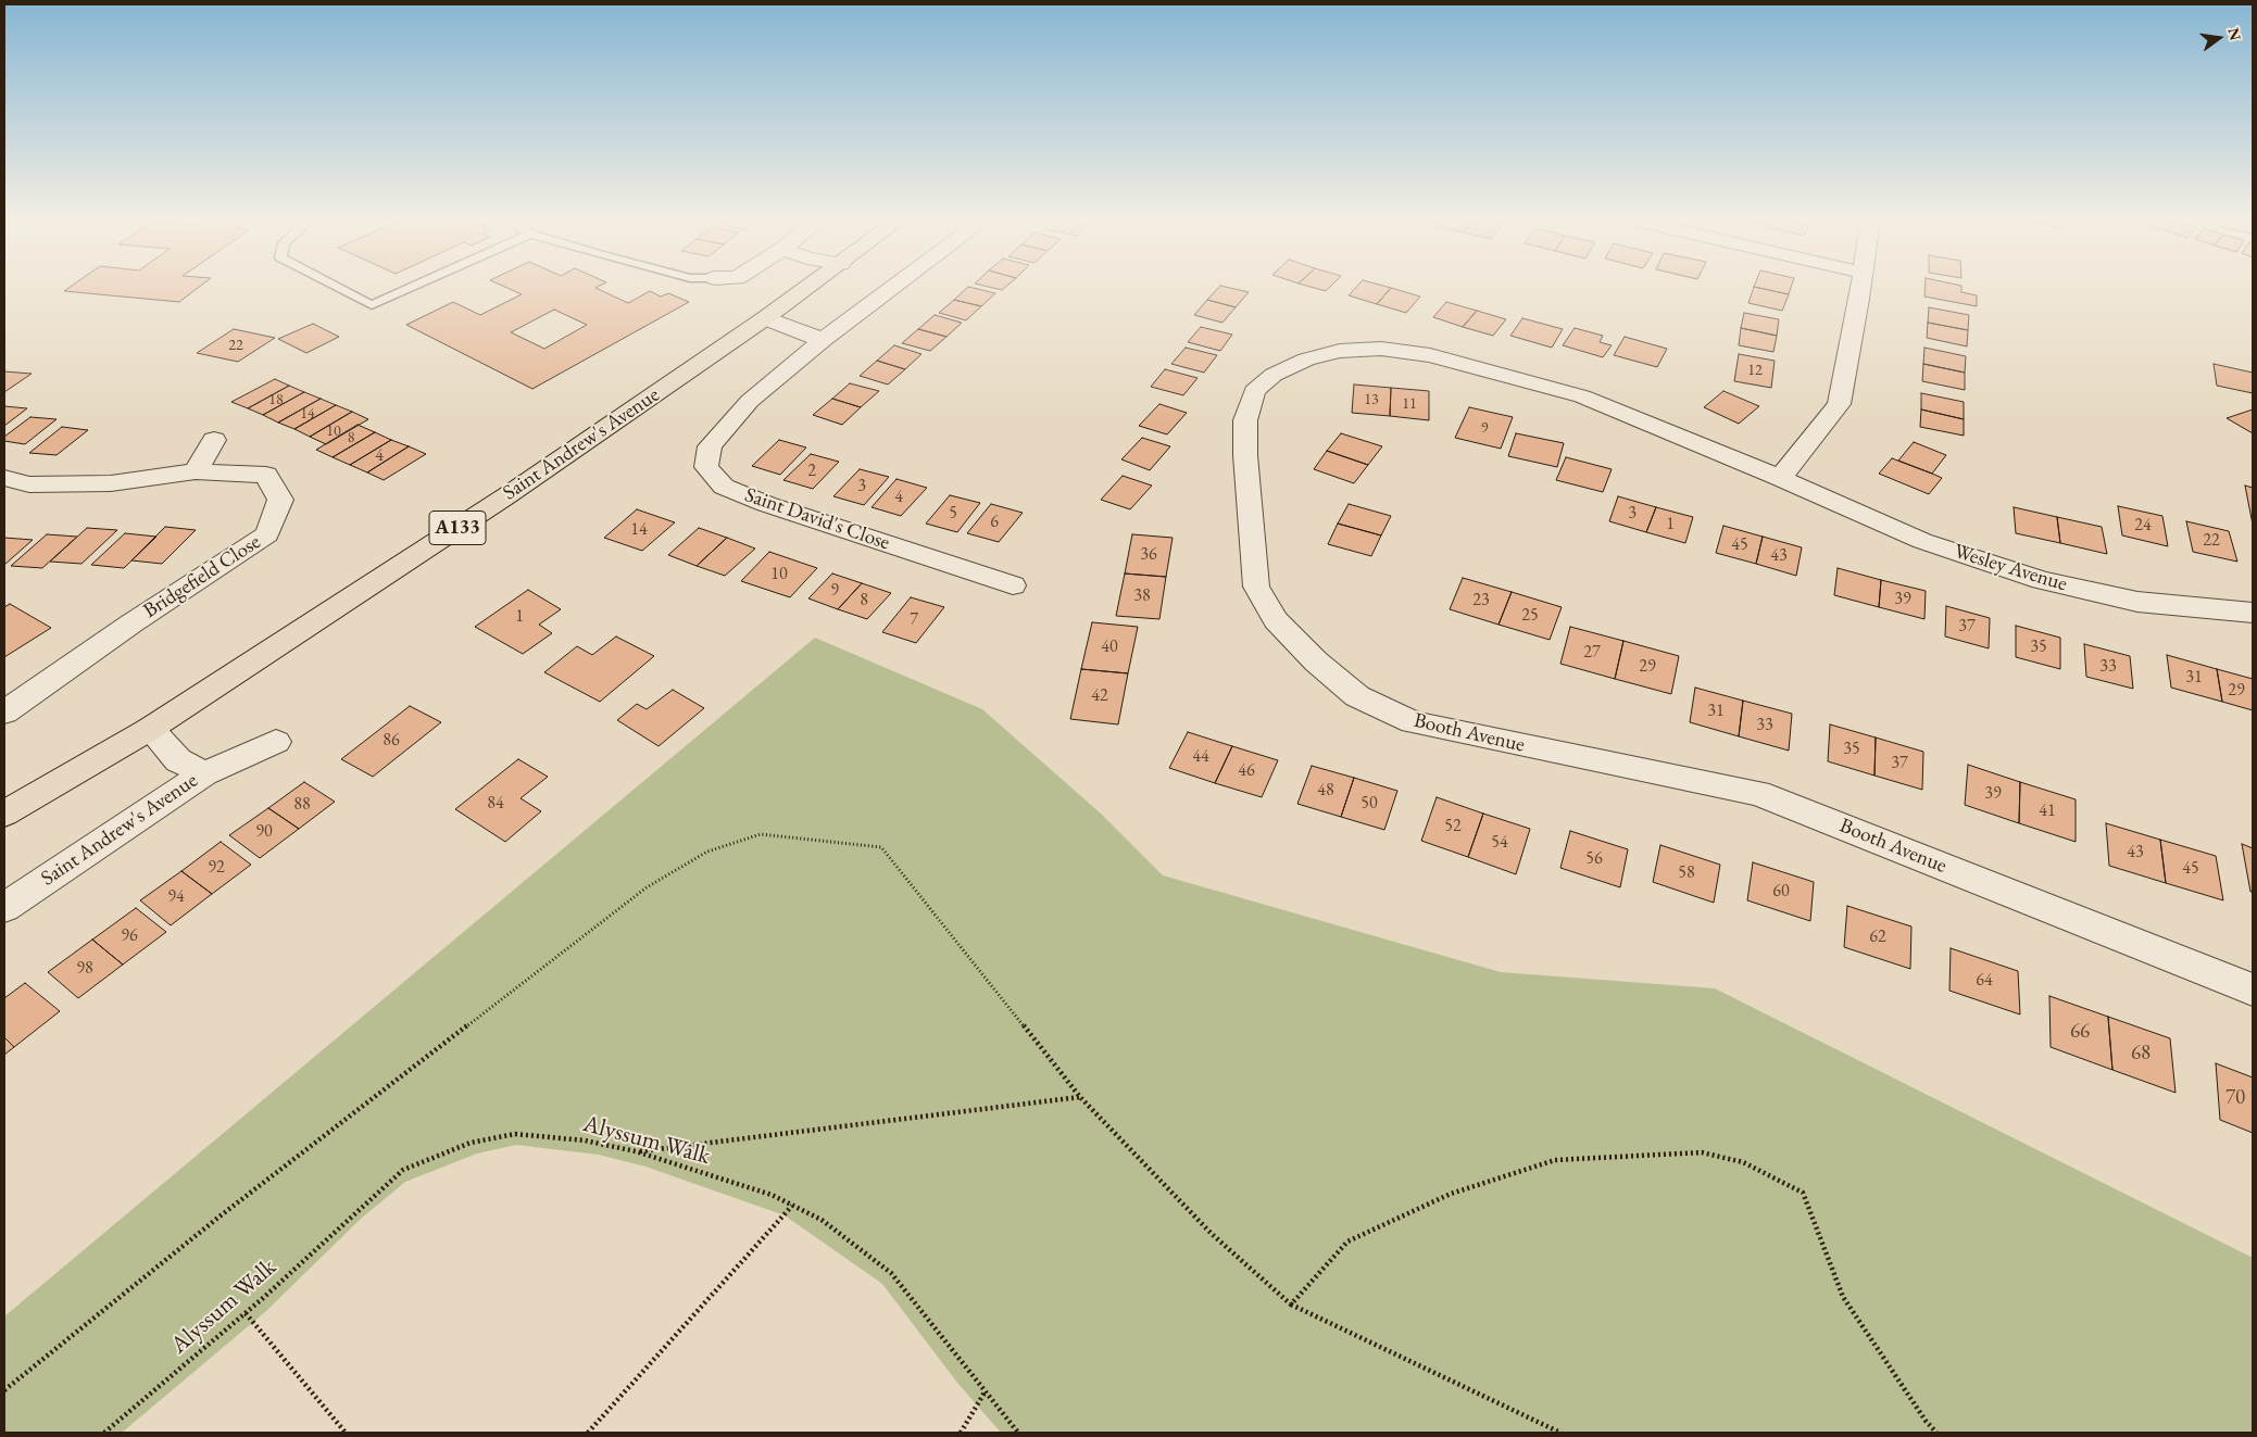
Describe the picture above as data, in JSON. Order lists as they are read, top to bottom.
{
  "streets": {
    "main road": ["Saint Andrew's Avenue", "A133"],
    "street": [
      "Saint David's Close",
      "Wesley Avenue",
      "Bridgefield Close",
      "Booth Avenue"
    ],
    "path": ["Alyssum Walk"]
  },
  "crossings": [
    ["Wesley Avenue", "Booth Avenue"]
  ],
  "house_numbers": [
    "22",
    "12",
    "18",
    "13",
    "11",
    "14",
    "9",
    "10",
    "8",
    "4",
    "2",
    "3",
    "4",
    "5",
    "3",
    "6",
    "1",
    "24",
    "14",
    "22",
    "45",
    "36",
    "43",
    "10",
    "9",
    "38",
    "39",
    "8",
    "23",
    "25",
    "1",
    "7",
    "37",
    "40",
    "35",
    "27",
    "29",
    "33",
    "31",
    "29",
    "42",
    "31",
    "33",
    "86",
    "35",
    "44",
    "37",
    "46",
    "48",
    "39",
    "84",
    "50",
    "88",
    "41",
    "52",
    "90",
    "54",
    "43",
    "56",
    "92",
    "45",
    "58",
    "60",
    "94",
    "96",
    "62",
    "98",
    "64",
    "66",
    "68",
    "70"
  ],
  "north": "right"
}
